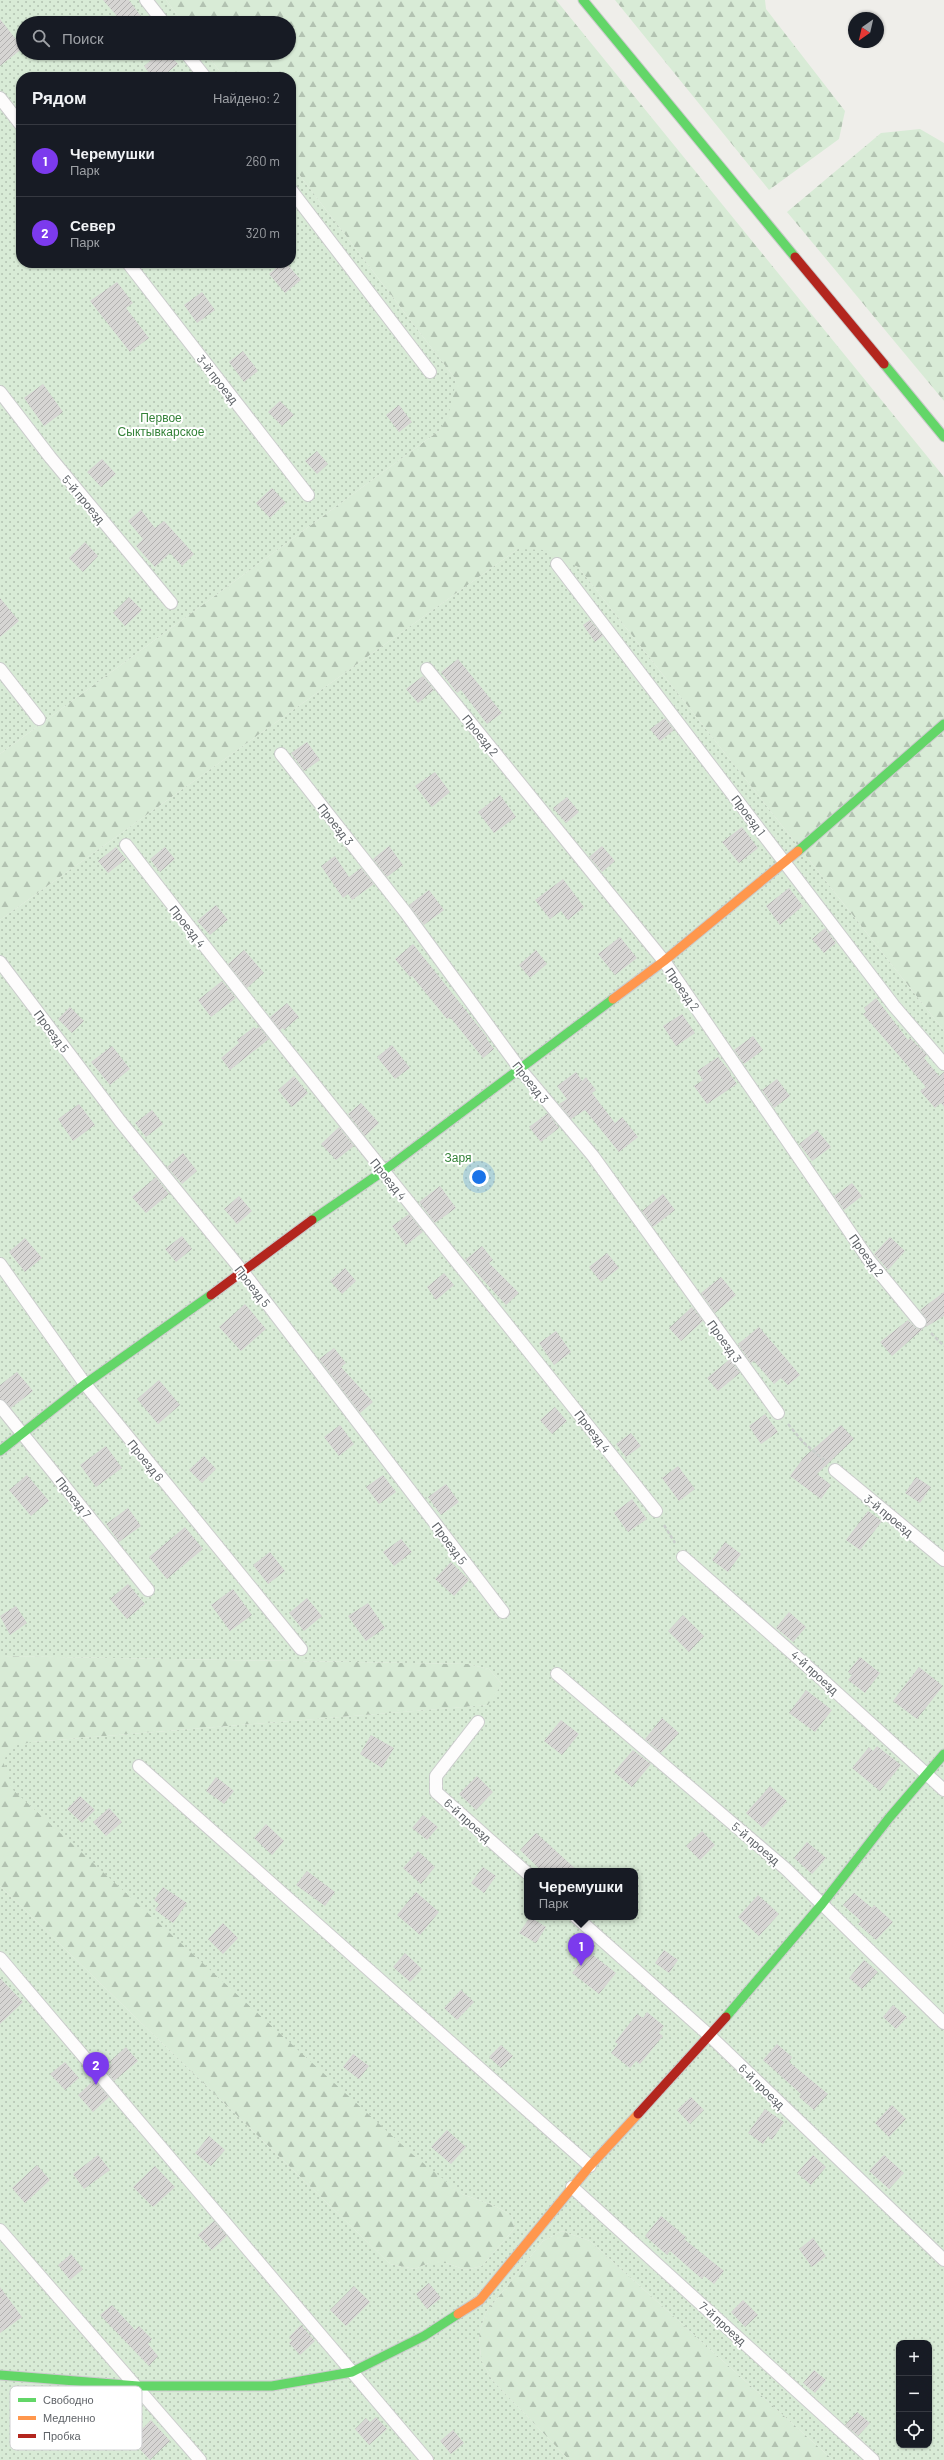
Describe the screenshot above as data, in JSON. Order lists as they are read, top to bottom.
{
  "streets": {
    "lane": [
      "3-й проезд",
      "5-й проезд",
      "Проезд 2",
      "Проезд 1",
      "Проезд 3",
      "Проезд 4",
      "Проезд 5",
      "Проезд 6",
      "Проезд 7",
      "4-й проезд",
      "6-й проезд",
      "7-й проезд"
    ]
  },
  "parks": ["Первое Сыктывкарское", "Заря"],
  "legend": ["Свободно", "Медленно", "Пробка"],
  "north": "bottom left",
  "page": {
    "search": "Поиск",
    "heading": ["Рядом", "Найдено: 2"],
    "list": [
      {
        "mark": "1",
        "name": "Черемушки",
        "note": "Парк",
        "value": "260 m"
      },
      {
        "mark": "2",
        "name": "Север",
        "note": "Парк",
        "value": "320 m"
      }
    ],
    "popup": ["Черемушки", "Парк"],
    "pins": ["1", "2"],
    "map_buttons": ["+", "−"]
  }
}
